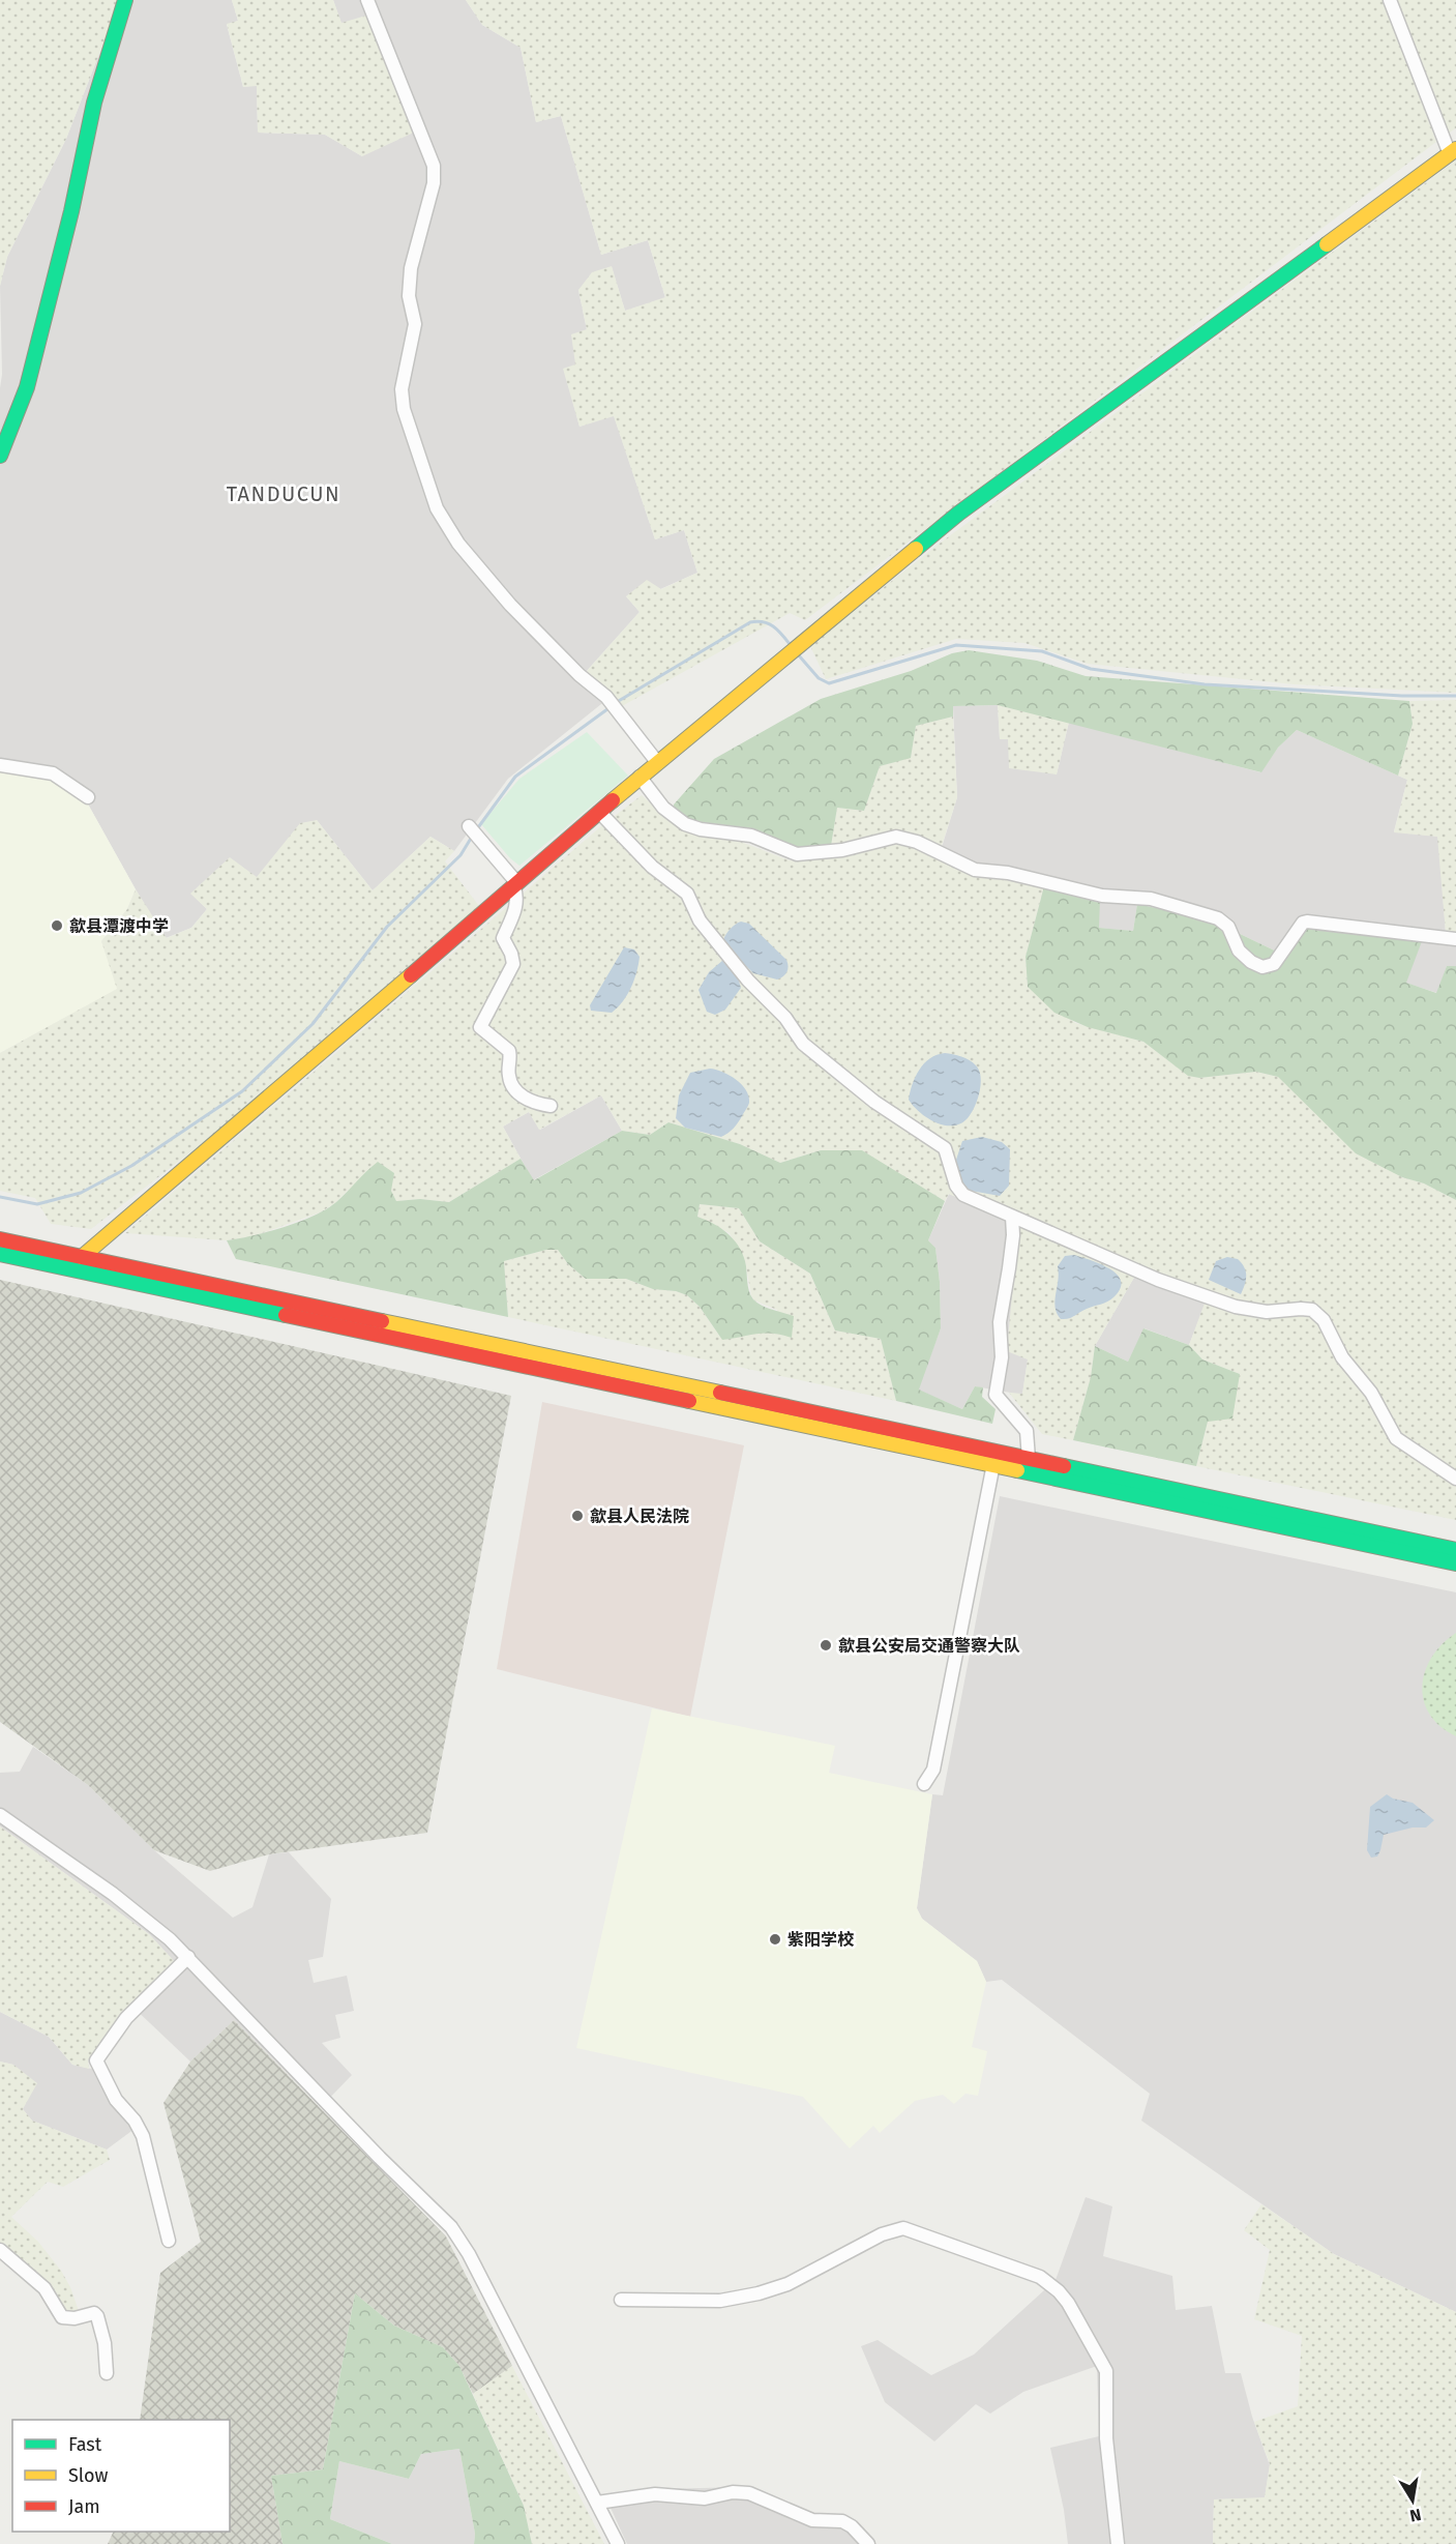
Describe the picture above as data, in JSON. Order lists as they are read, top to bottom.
{
  "districts": ["TANDUCUN"],
  "places": [
    "歙县潭渡中学",
    "歙县人民法院",
    "歙县公安局交通警察大队",
    "紫阳学校"
  ],
  "legend": ["Fast", "Slow", "Jam"],
  "north": "bottom"
}
